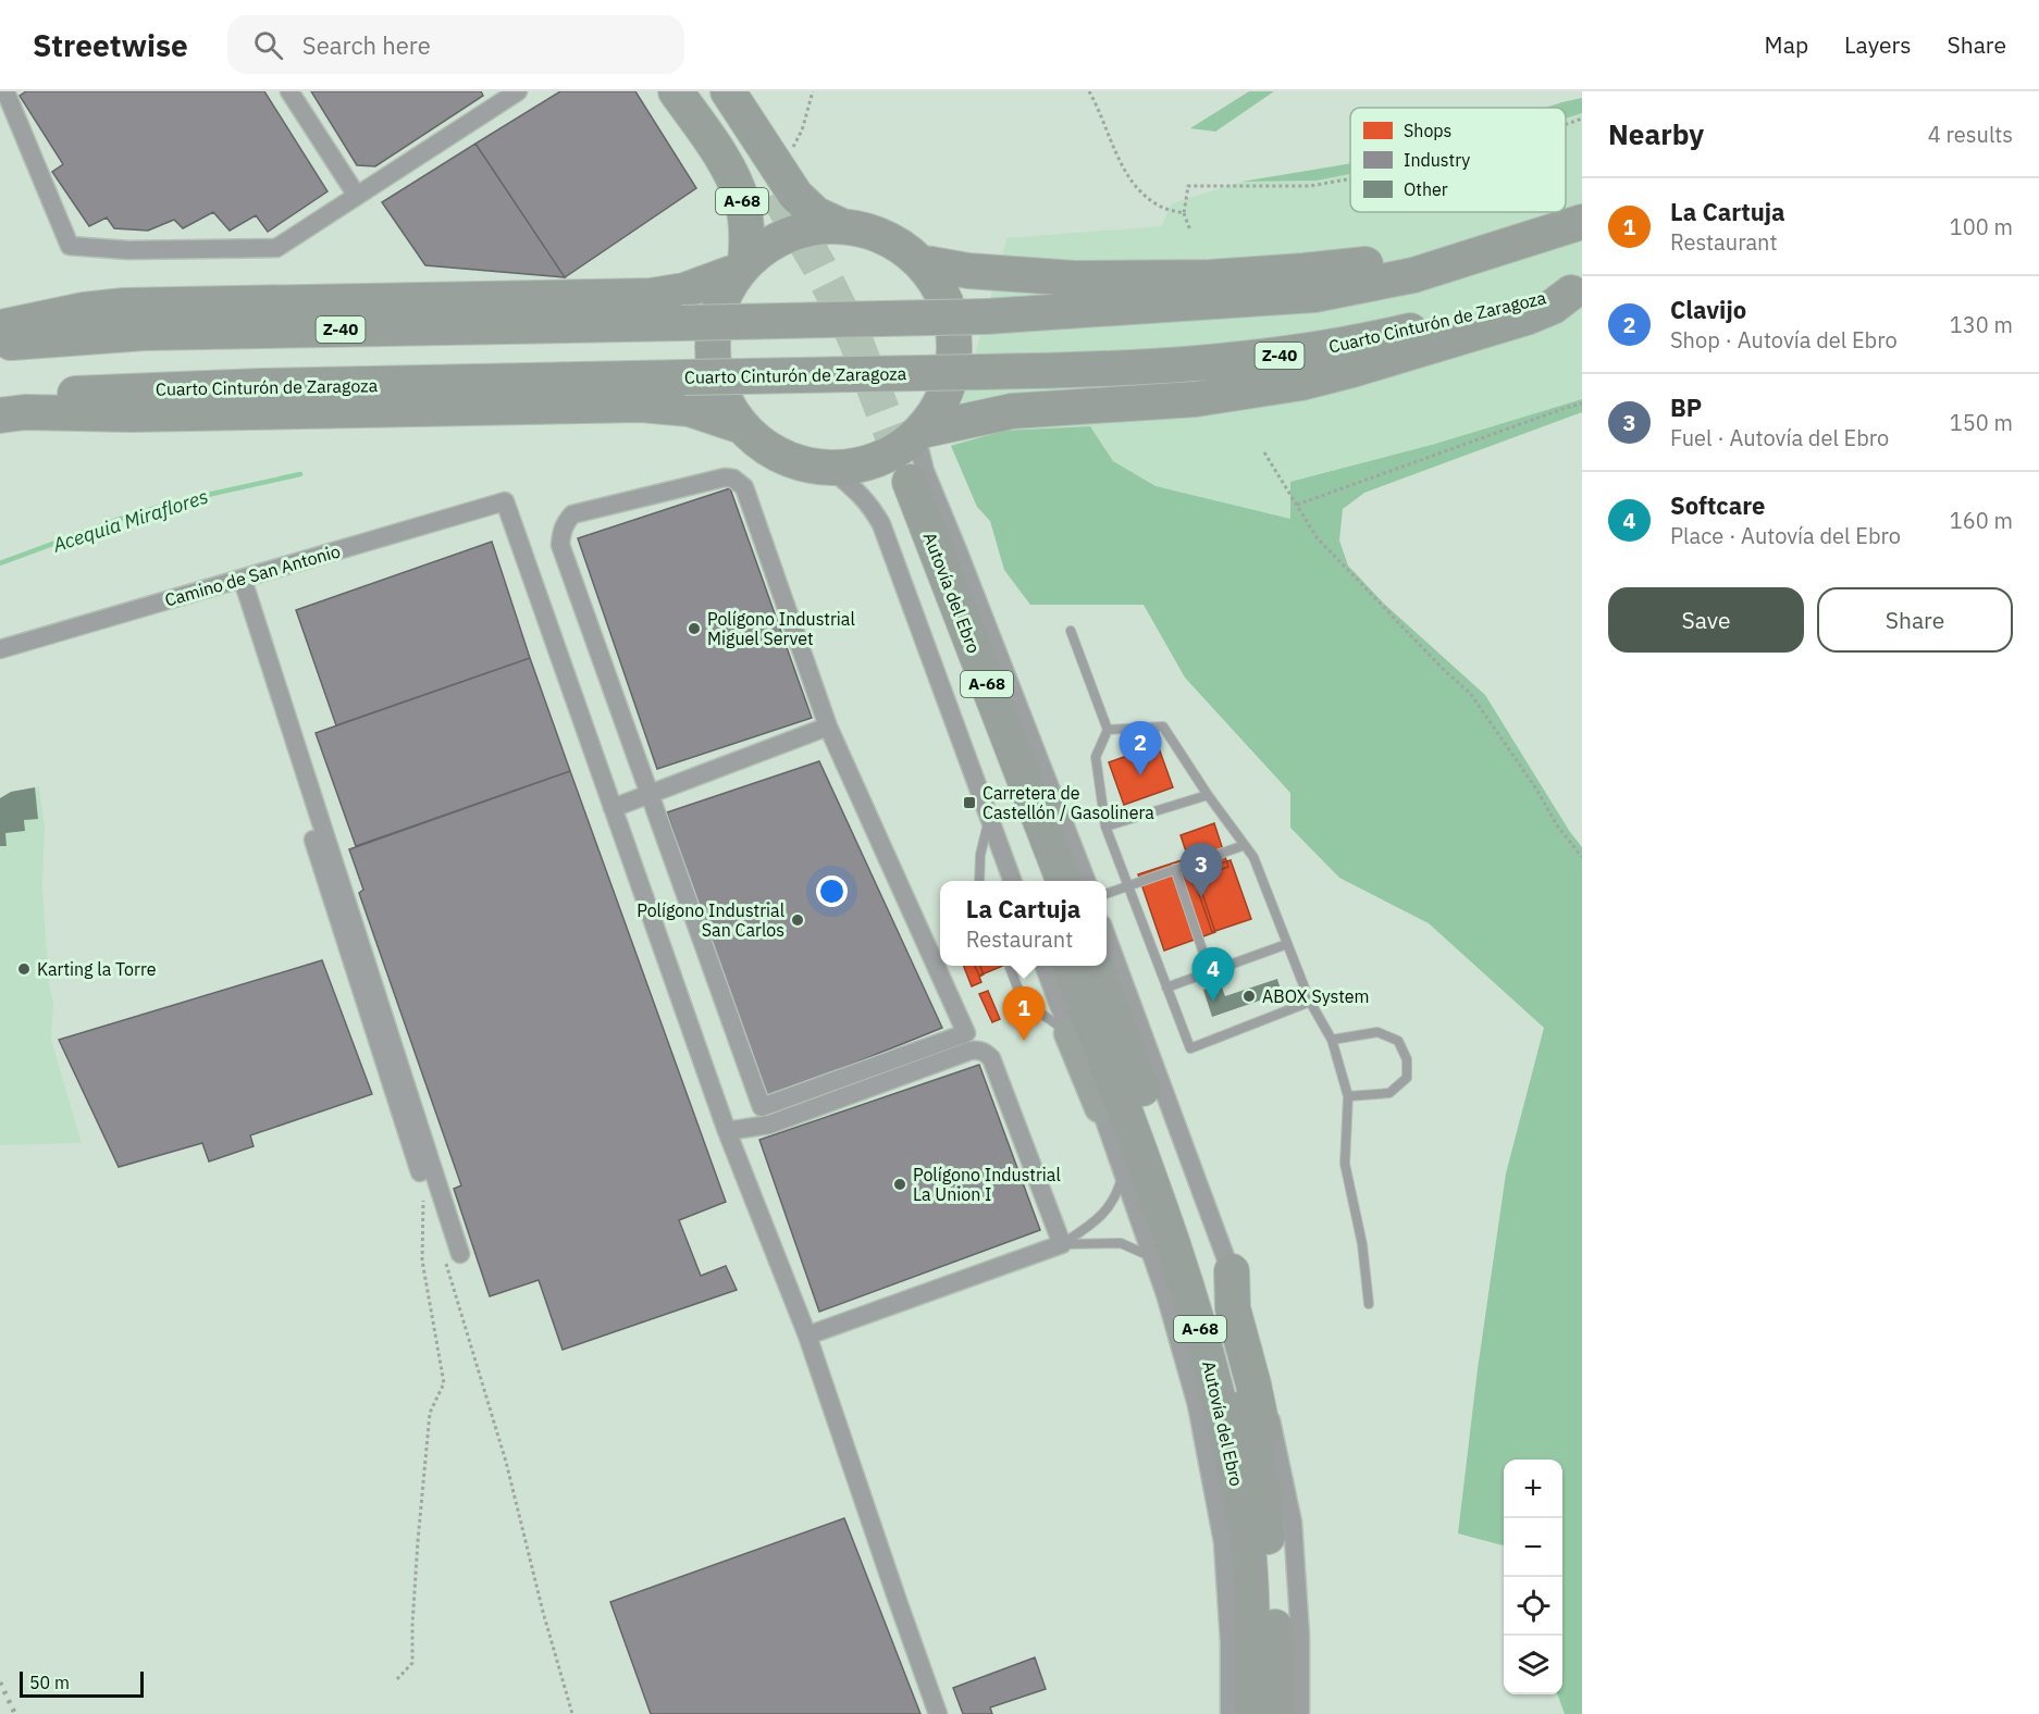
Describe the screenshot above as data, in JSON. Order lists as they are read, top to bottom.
{
  "streets": {
    "highway": [
      "A-68",
      "Cuarto Cinturón de Zaragoza",
      "Z-40",
      "Autovía del Ebro"
    ],
    "street": ["Camino de San Antonio"]
  },
  "water": ["Acequia Miraflores"],
  "places": {
    "other": [
      "Polígono Industrial Miguel Servet",
      "Polígono Industrial San Carlos",
      "Karting la Torre",
      "ABOX System",
      "Polígono Industrial La Union I"
    ],
    "transit": ["Carretera de Castellón / Gasolinera"]
  },
  "legend": ["Shops", "Industry", "Other"],
  "scale_bar": "50 m",
  "page": {
    "header": "Streetwise",
    "search": "Search here",
    "nav": ["Map", "Layers", "Share"],
    "heading": ["Nearby", "4 results"],
    "list": [
      {
        "mark": "1",
        "name": "La Cartuja",
        "note": "Restaurant",
        "value": "100 m"
      },
      {
        "mark": "2",
        "name": "Clavijo",
        "note": "Shop · Autovía del Ebro",
        "value": "130 m"
      },
      {
        "mark": "3",
        "name": "BP",
        "note": "Fuel · Autovía del Ebro",
        "value": "150 m"
      },
      {
        "mark": "4",
        "name": "Softcare",
        "note": "Place · Autovía del Ebro",
        "value": "160 m"
      }
    ],
    "buttons": ["Save", "Share"],
    "pins": [
      "2",
      "3",
      "4",
      "1"
    ],
    "popup": ["La Cartuja", "Restaurant"],
    "map_buttons": ["+", "−"],
    "scale": "50 m"
  }
}
